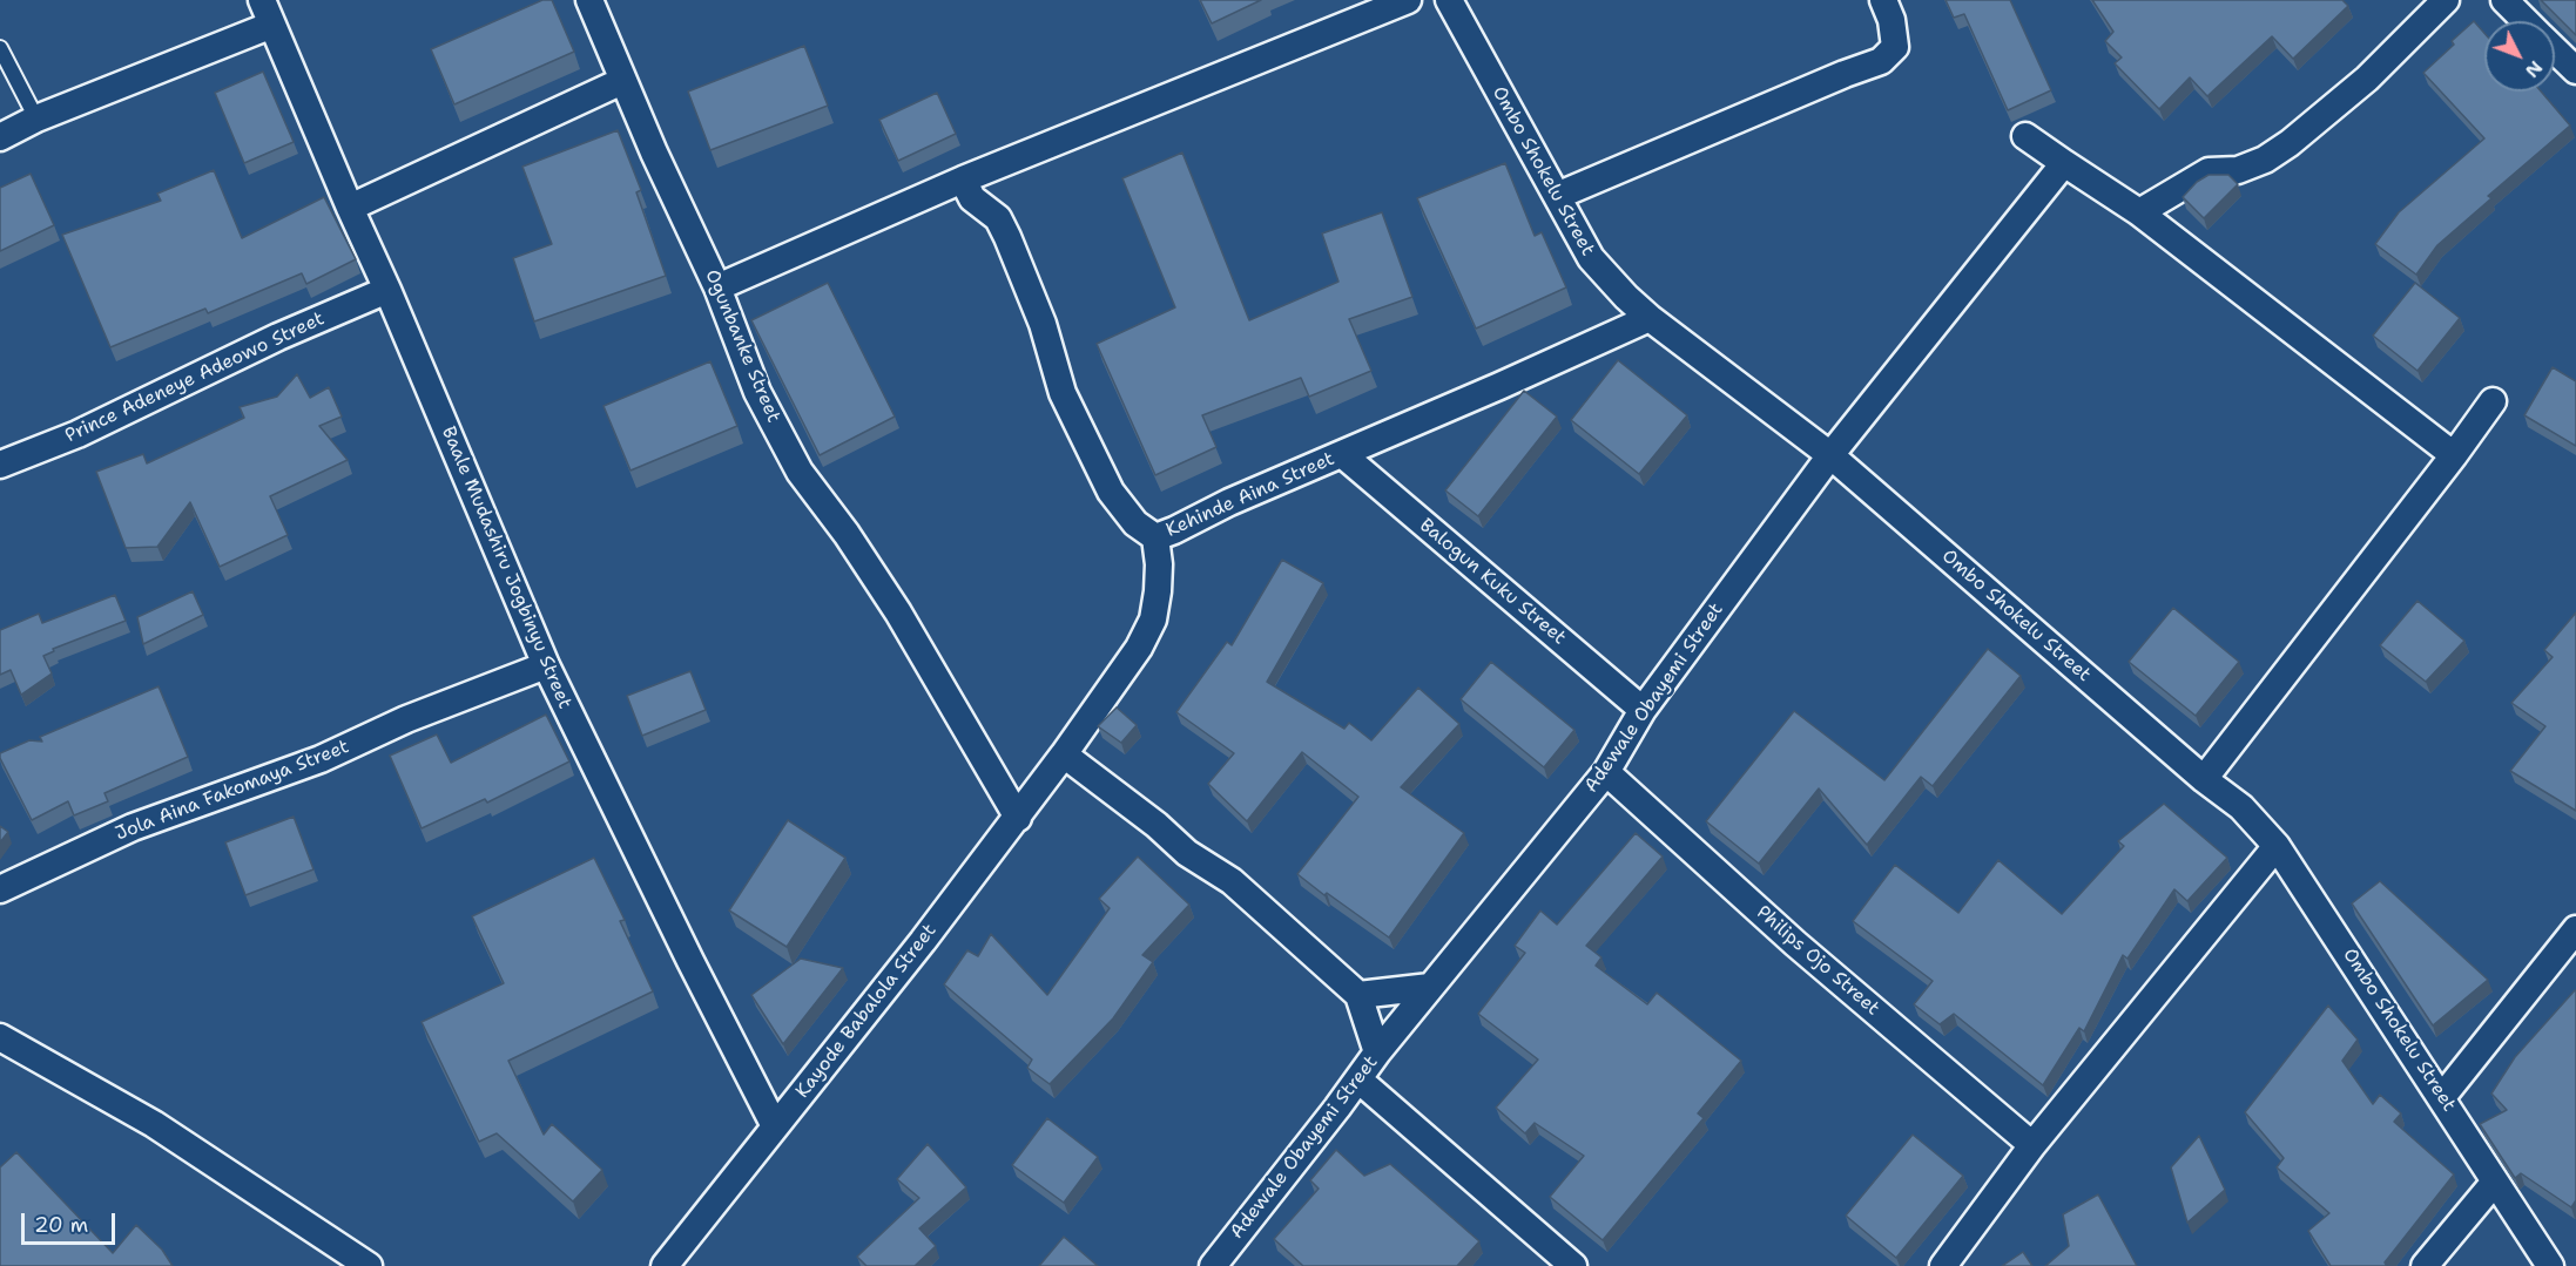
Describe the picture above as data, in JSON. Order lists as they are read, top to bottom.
{
  "streets": {
    "street": [
      "Ombo Shokelu Street",
      "Ogunbanke Street",
      "Prince Adeneye Adeowo Street",
      "Kehinde Aina Street",
      "Baale Mudashiru Jogbinyu Street",
      "Balogun Kuku Street",
      "Adewale Obayemi Street",
      "Jola Aina Fakomaya Street",
      "Philips Ojo Street",
      "Kayode Babalola Street"
    ]
  },
  "crossings": [
    ["Ombo Shokelu Street", "Kehinde Aina Street"],
    ["Ombo Shokelu Street", "Adewale Obayemi Street"],
    ["Ogunbanke Street", "Kayode Babalola Street"],
    ["Prince Adeneye Adeowo Street", "Baale Mudashiru Jogbinyu Street"],
    ["Kehinde Aina Street", "Balogun Kuku Street"],
    ["Kehinde Aina Street", "Kayode Babalola Street"],
    ["Baale Mudashiru Jogbinyu Street", "Jola Aina Fakomaya Street"],
    ["Baale Mudashiru Jogbinyu Street", "Kayode Babalola Street"],
    ["Balogun Kuku Street", "Adewale Obayemi Street"],
    ["Adewale Obayemi Street", "Philips Ojo Street"]
  ],
  "scale_bar": "20 m",
  "north": "bottom right"
}
